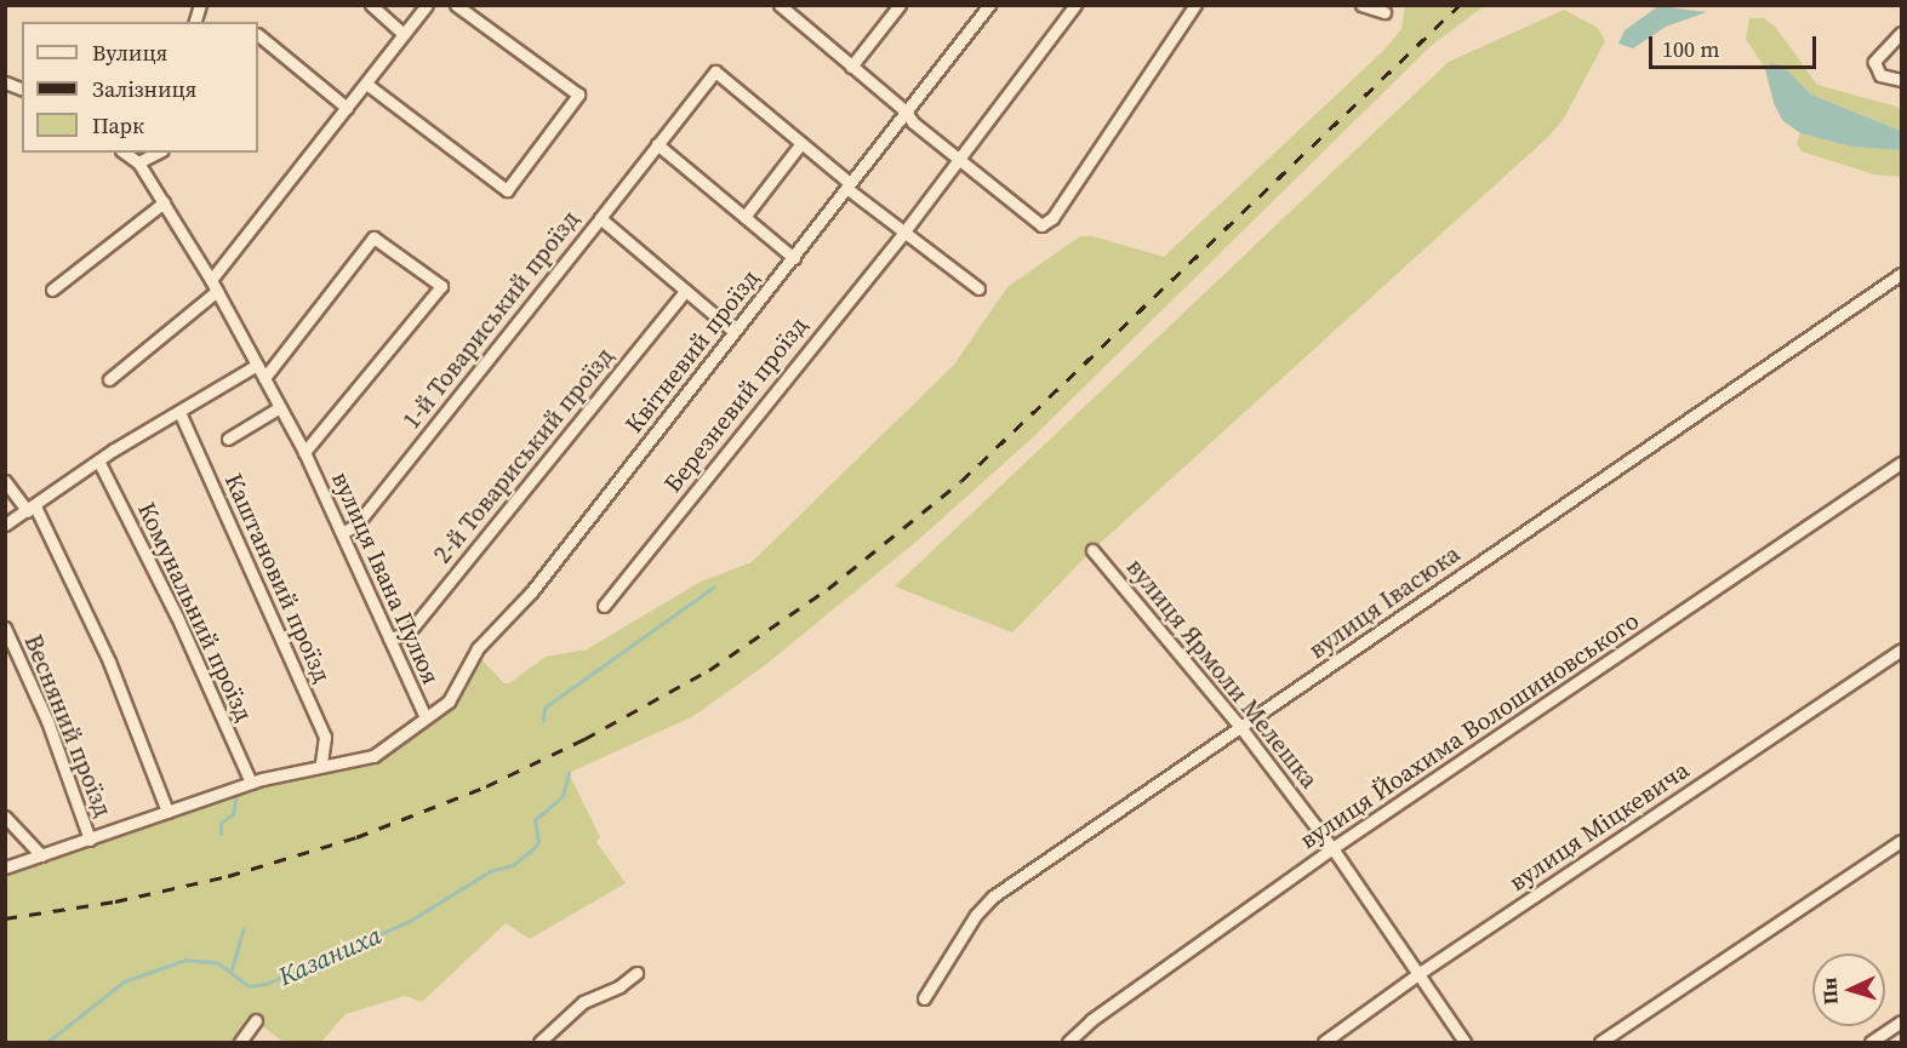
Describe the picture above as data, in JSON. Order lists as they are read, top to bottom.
{
  "streets": {
    "street": [
      "1-й Товариський проїзд",
      "Квітневий проїзд",
      "Березневий проїзд",
      "2-й Товариський проїзд",
      "Каштановий проїзд",
      "вулиця Івана Пулюя",
      "вулиця Івасюка",
      "Комунальний проїзд",
      "вулиця Ярмоли Мелешка",
      "Весняний проїзд",
      "вулиця Йоахима Волошиновського",
      "вулиця Міцкевича"
    ]
  },
  "crossings": [
    ["1-й Товариський проїзд", "Квітневий проїзд"],
    ["1-й Товариський проїзд", "2-й Товариський проїзд"],
    ["1-й Товариський проїзд", "вулиця Івана Пулюя"],
    ["Квітневий проїзд", "вулиця Івана Пулюя"],
    ["2-й Товариський проїзд", "вулиця Івана Пулюя"],
    ["Каштановий проїзд", "вулиця Івана Пулюя"],
    ["вулиця Івана Пулюя", "Комунальний проїзд"],
    ["вулиця Івана Пулюя", "Весняний проїзд"],
    ["вулиця Івасюка", "вулиця Ярмоли Мелешка"],
    ["вулиця Ярмоли Мелешка", "вулиця Йоахима Волошиновського"],
    ["вулиця Ярмоли Мелешка", "вулиця Міцкевича"]
  ],
  "water": ["Казаниха"],
  "legend": ["Вулиця", "Залізниця", "Парк"],
  "scale_bar": "100 m",
  "north": "left"
}
